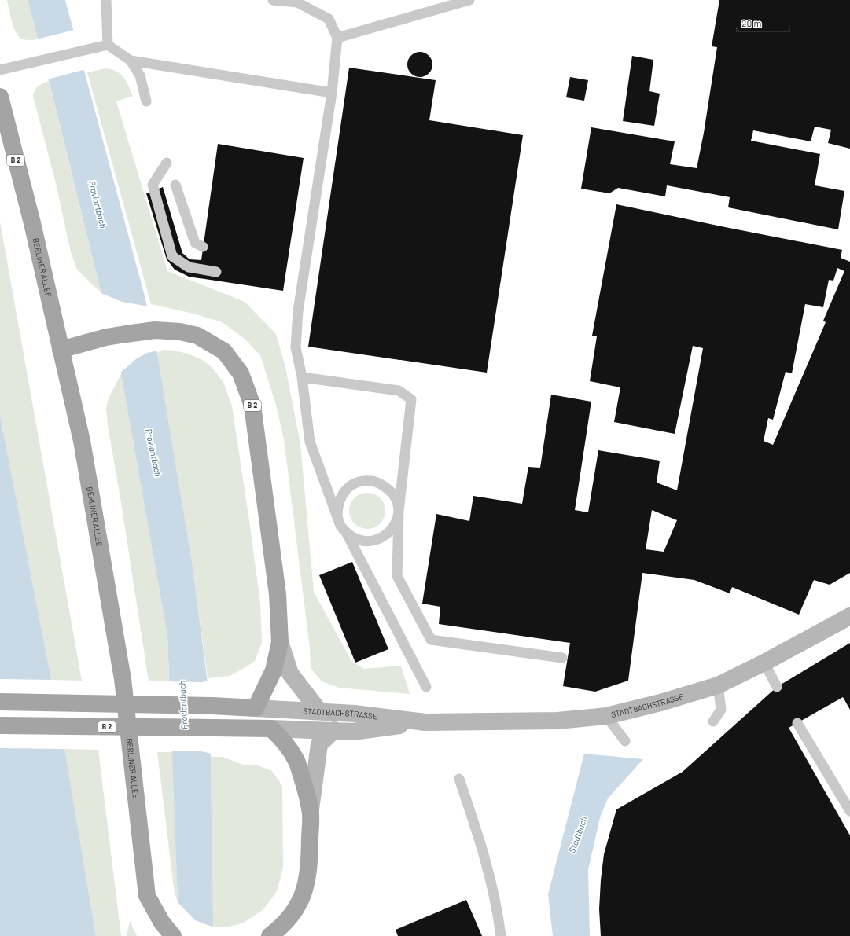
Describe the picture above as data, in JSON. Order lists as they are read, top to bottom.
{
  "streets": {
    "main road": ["B 2", "BERLINER ALLEE", "STADTBACHSTRASSE"]
  },
  "crossings": [
    ["B 2", "BERLINER ALLEE"],
    ["B 2", "STADTBACHSTRASSE"]
  ],
  "water": ["Proviantbach", "Stadtbach"],
  "scale_bar": "20 m"
}
